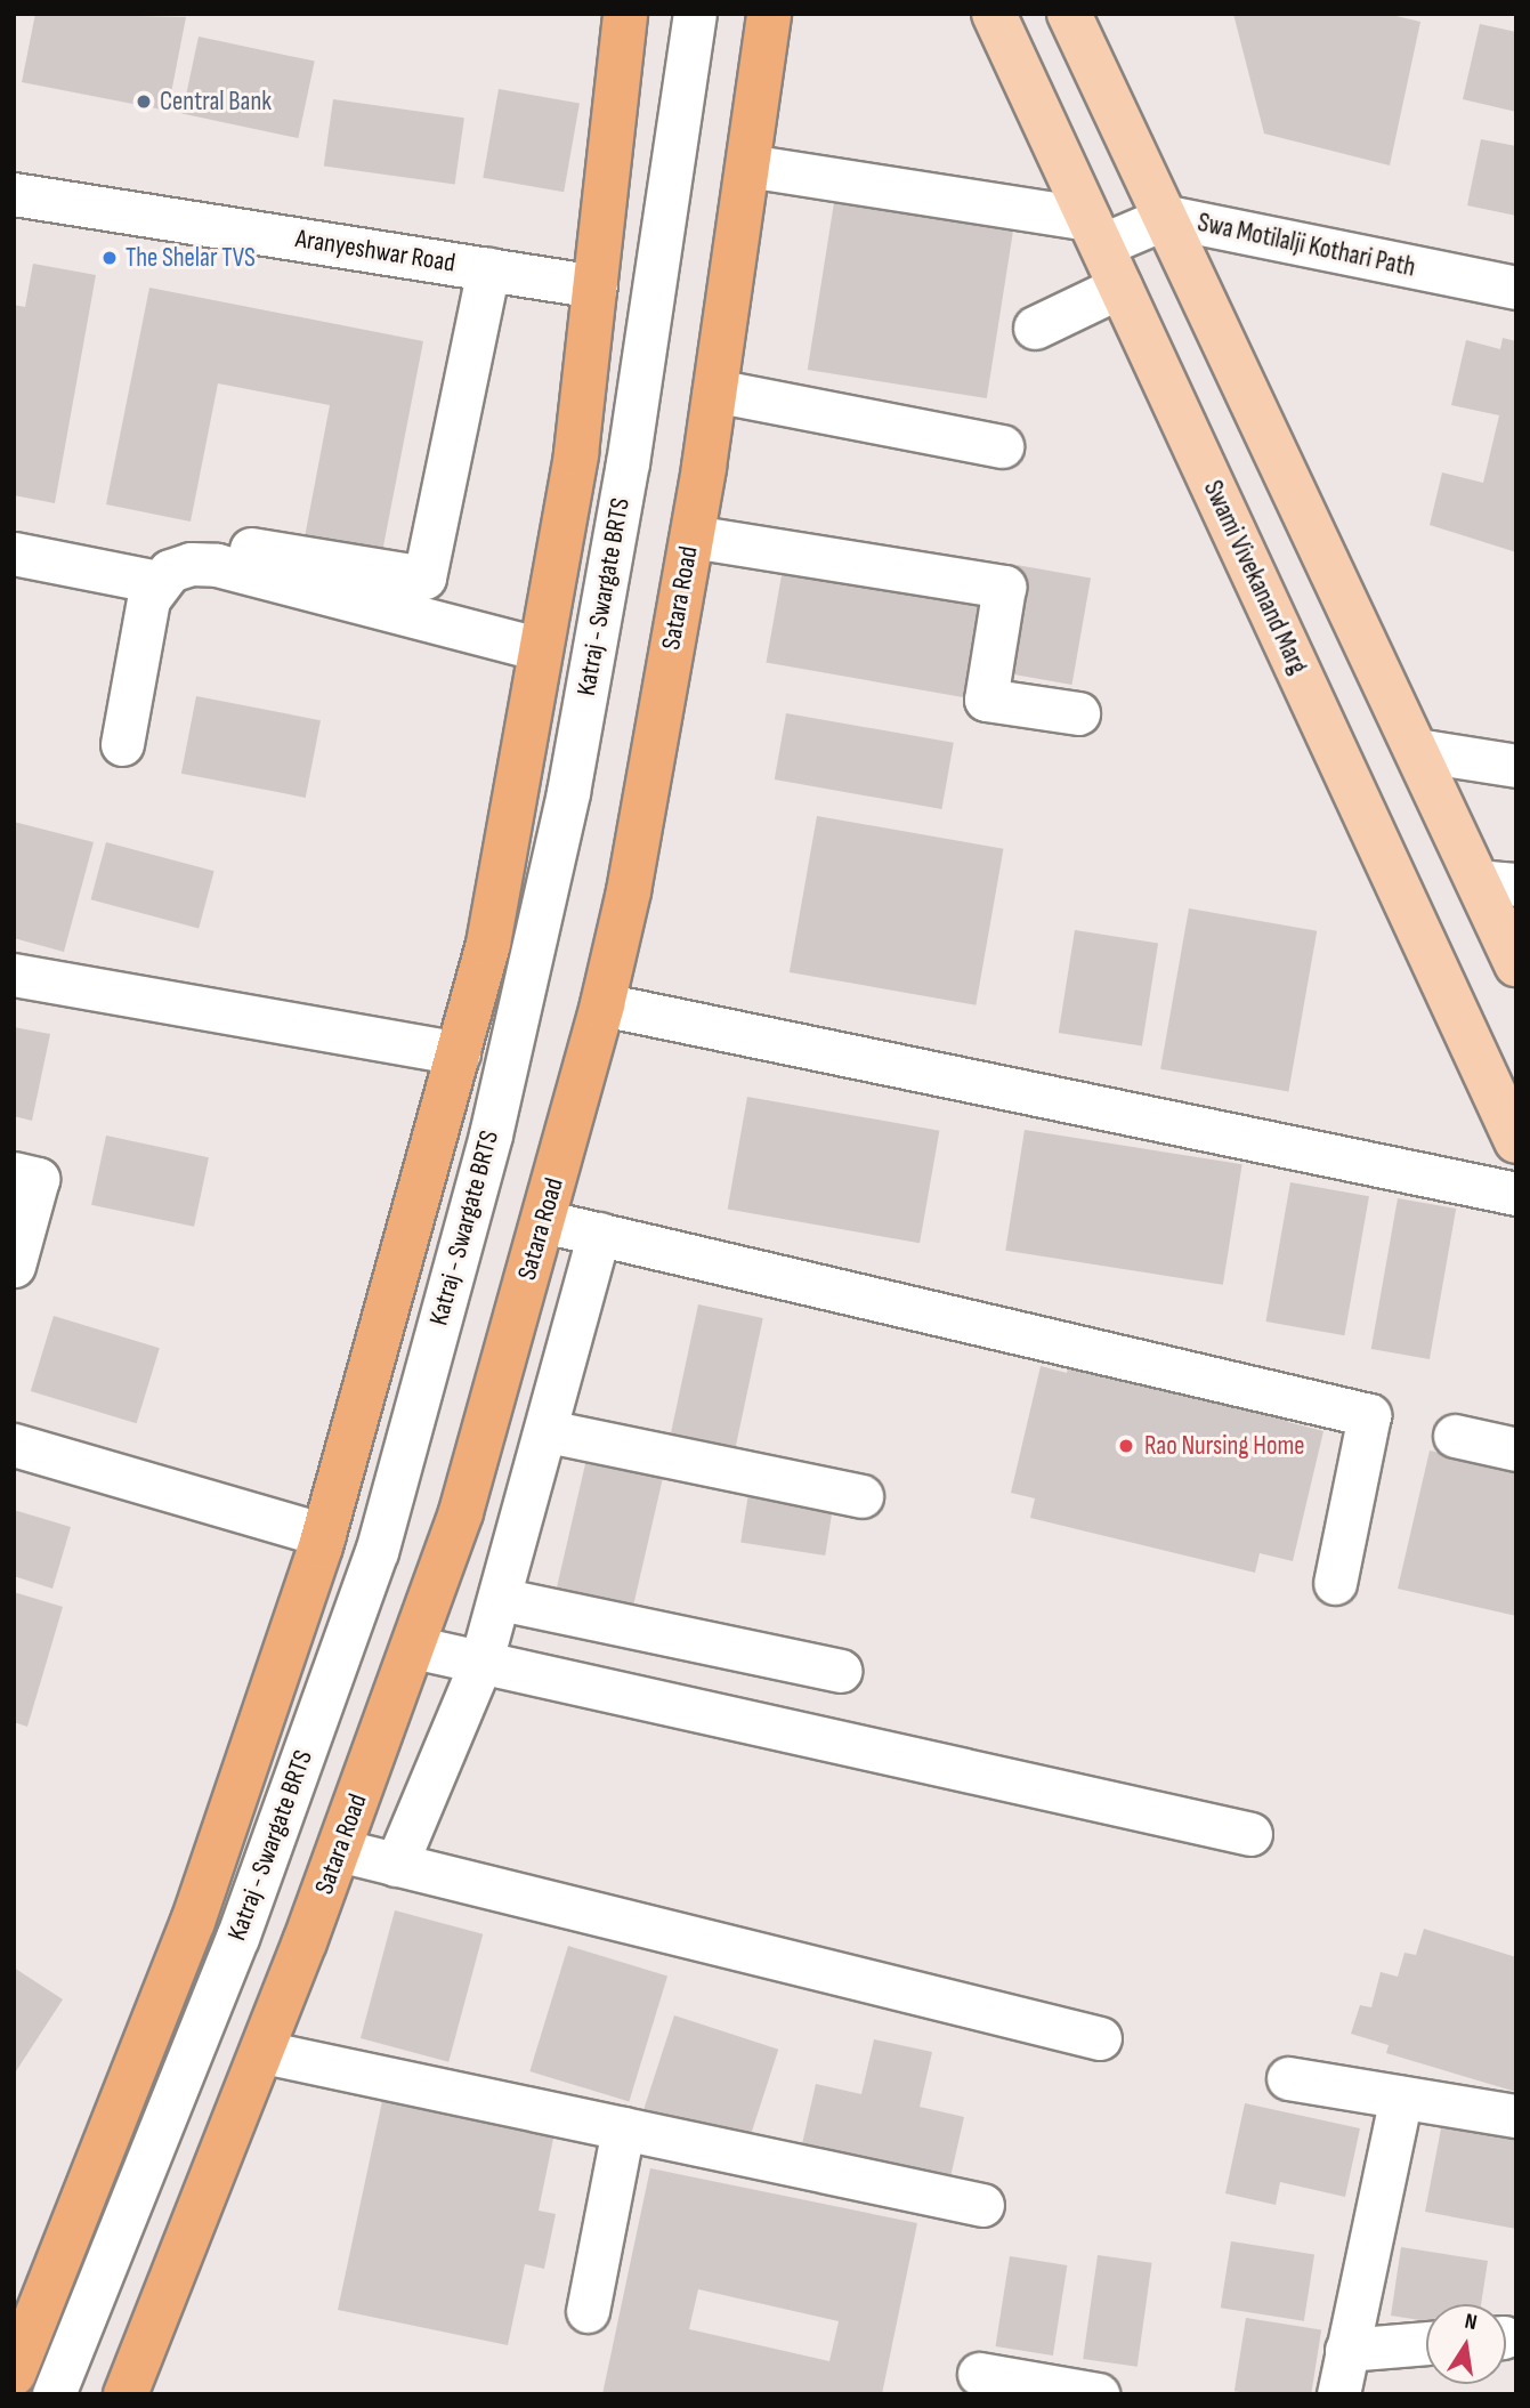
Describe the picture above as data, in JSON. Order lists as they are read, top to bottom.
{
  "streets": {
    "highway": ["Satara Road"],
    "main road": ["Swami Vivekanand Marg"],
    "street": ["Swa Motilalji Kothari Path", "Aranyeshwar Road", "Katraj - Swargate BRTS"]
  },
  "crossings": [
    ["Swa Motilalji Kothari Path", "Swami Vivekanand Marg"]
  ],
  "places": ["Central Bank", "The Shelar TVS", "Rao Nursing Home"],
  "north": "top"
}
